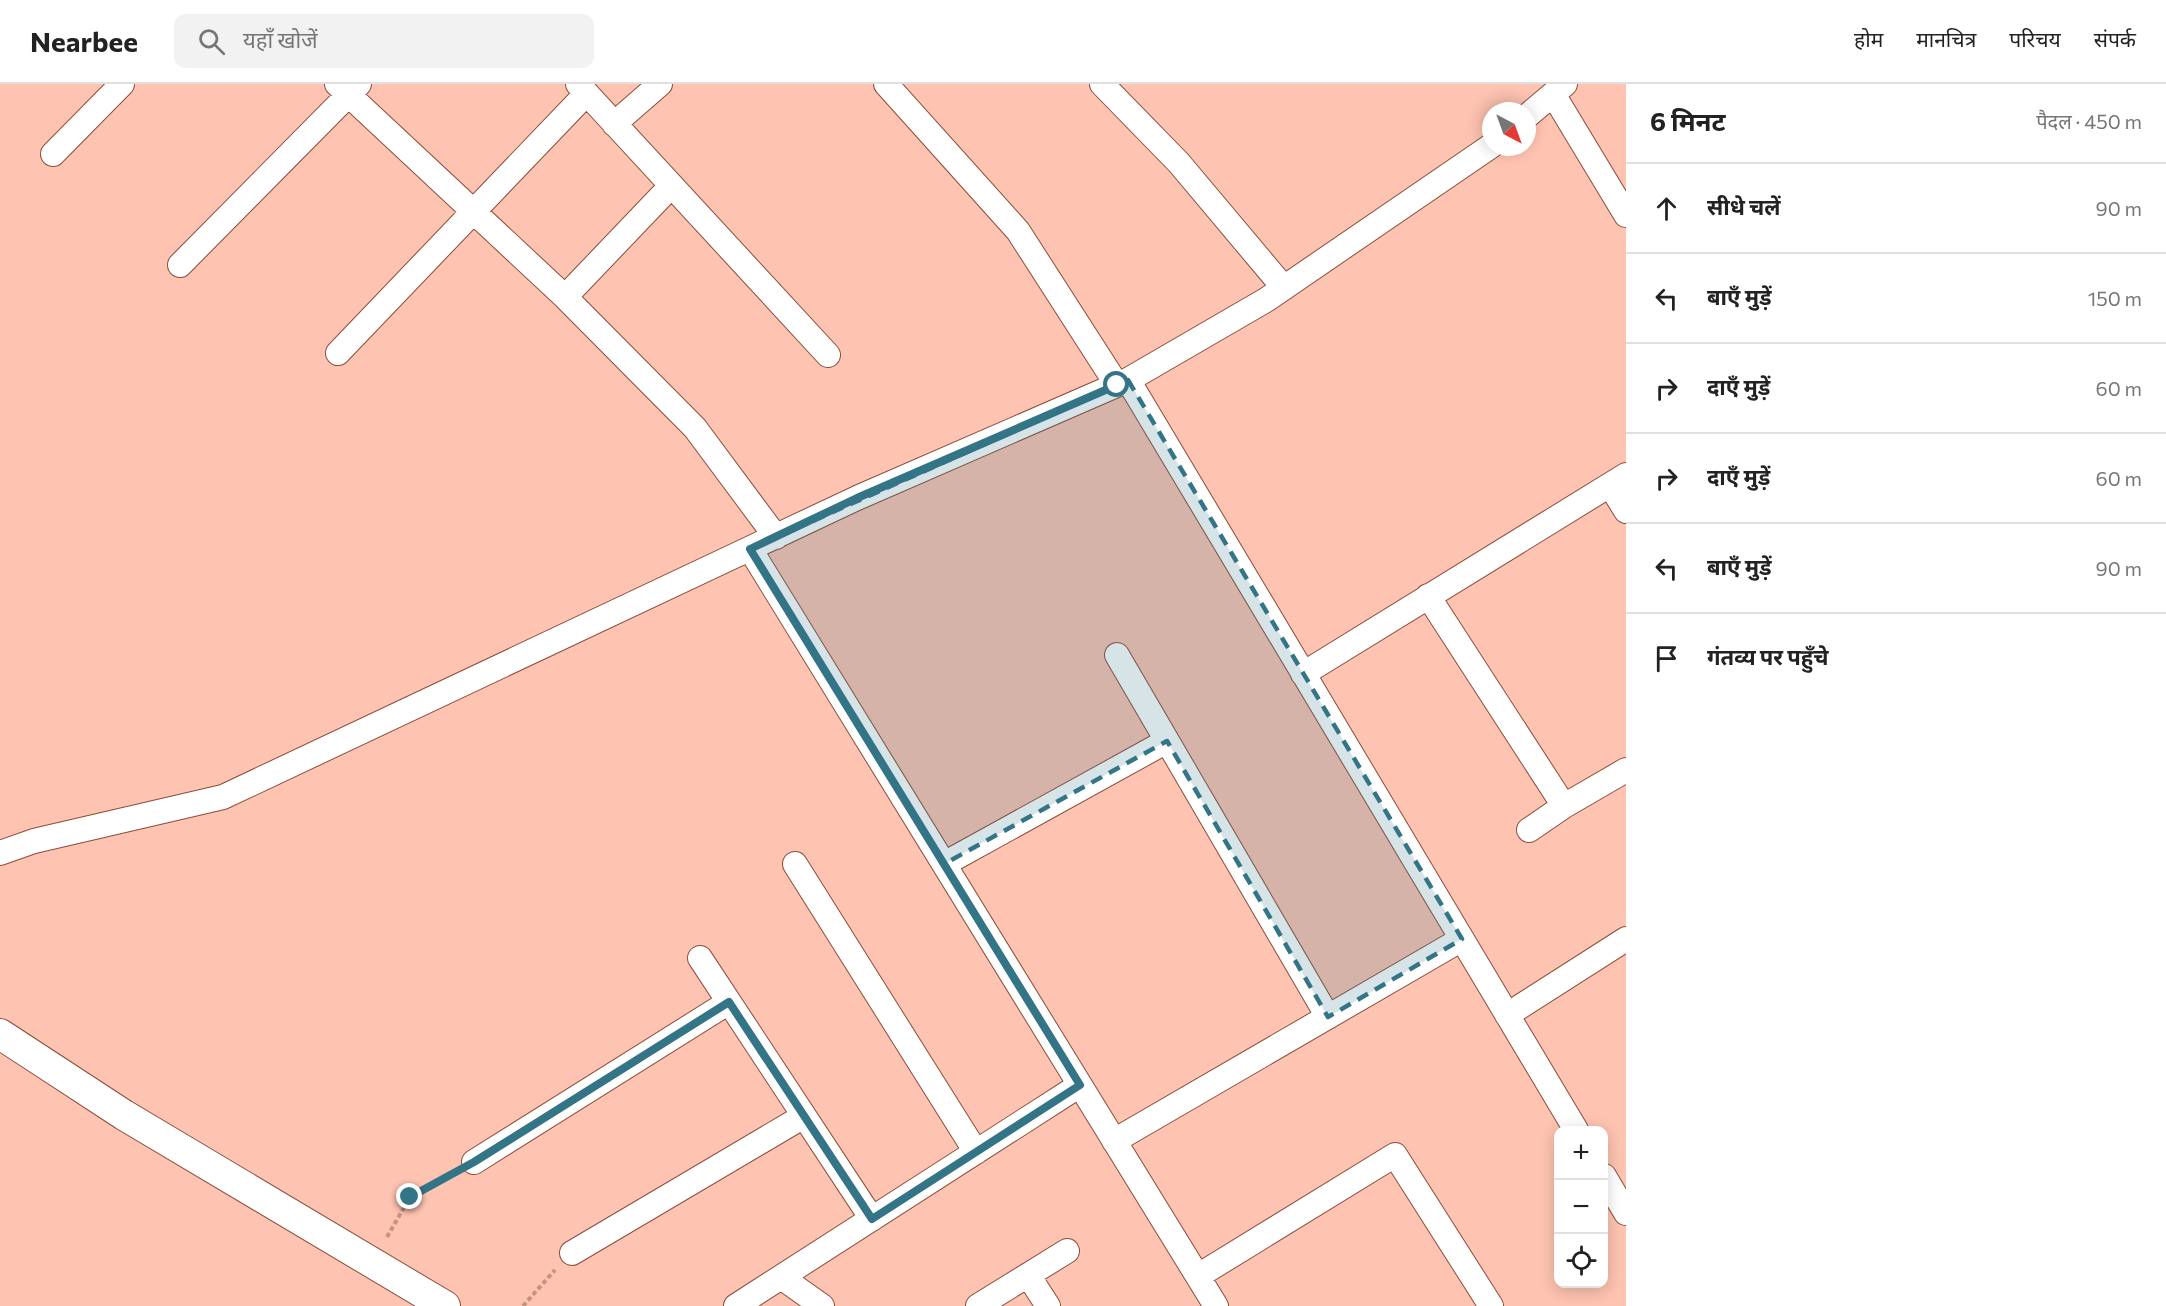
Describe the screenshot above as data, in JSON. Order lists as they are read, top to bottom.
{
  "north": "bottom right",
  "page": {
    "header": "Nearbee",
    "search": "यहाँ खोजें",
    "nav": [
      "होम",
      "मानचित्र",
      "परिचय",
      "संपर्क"
    ],
    "heading": ["6 मिनट", "पैदल · 450 m"],
    "list": [
      ["सीधे चलें", "90 m"],
      ["बाएँ मुड़ें", "150 m"],
      ["दाएँ मुड़ें", "60 m"],
      ["दाएँ मुड़ें", "60 m"],
      ["बाएँ मुड़ें", "90 m"],
      "गंतव्य पर पहुँचे"
    ],
    "map_buttons": ["+", "−"]
  }
}
